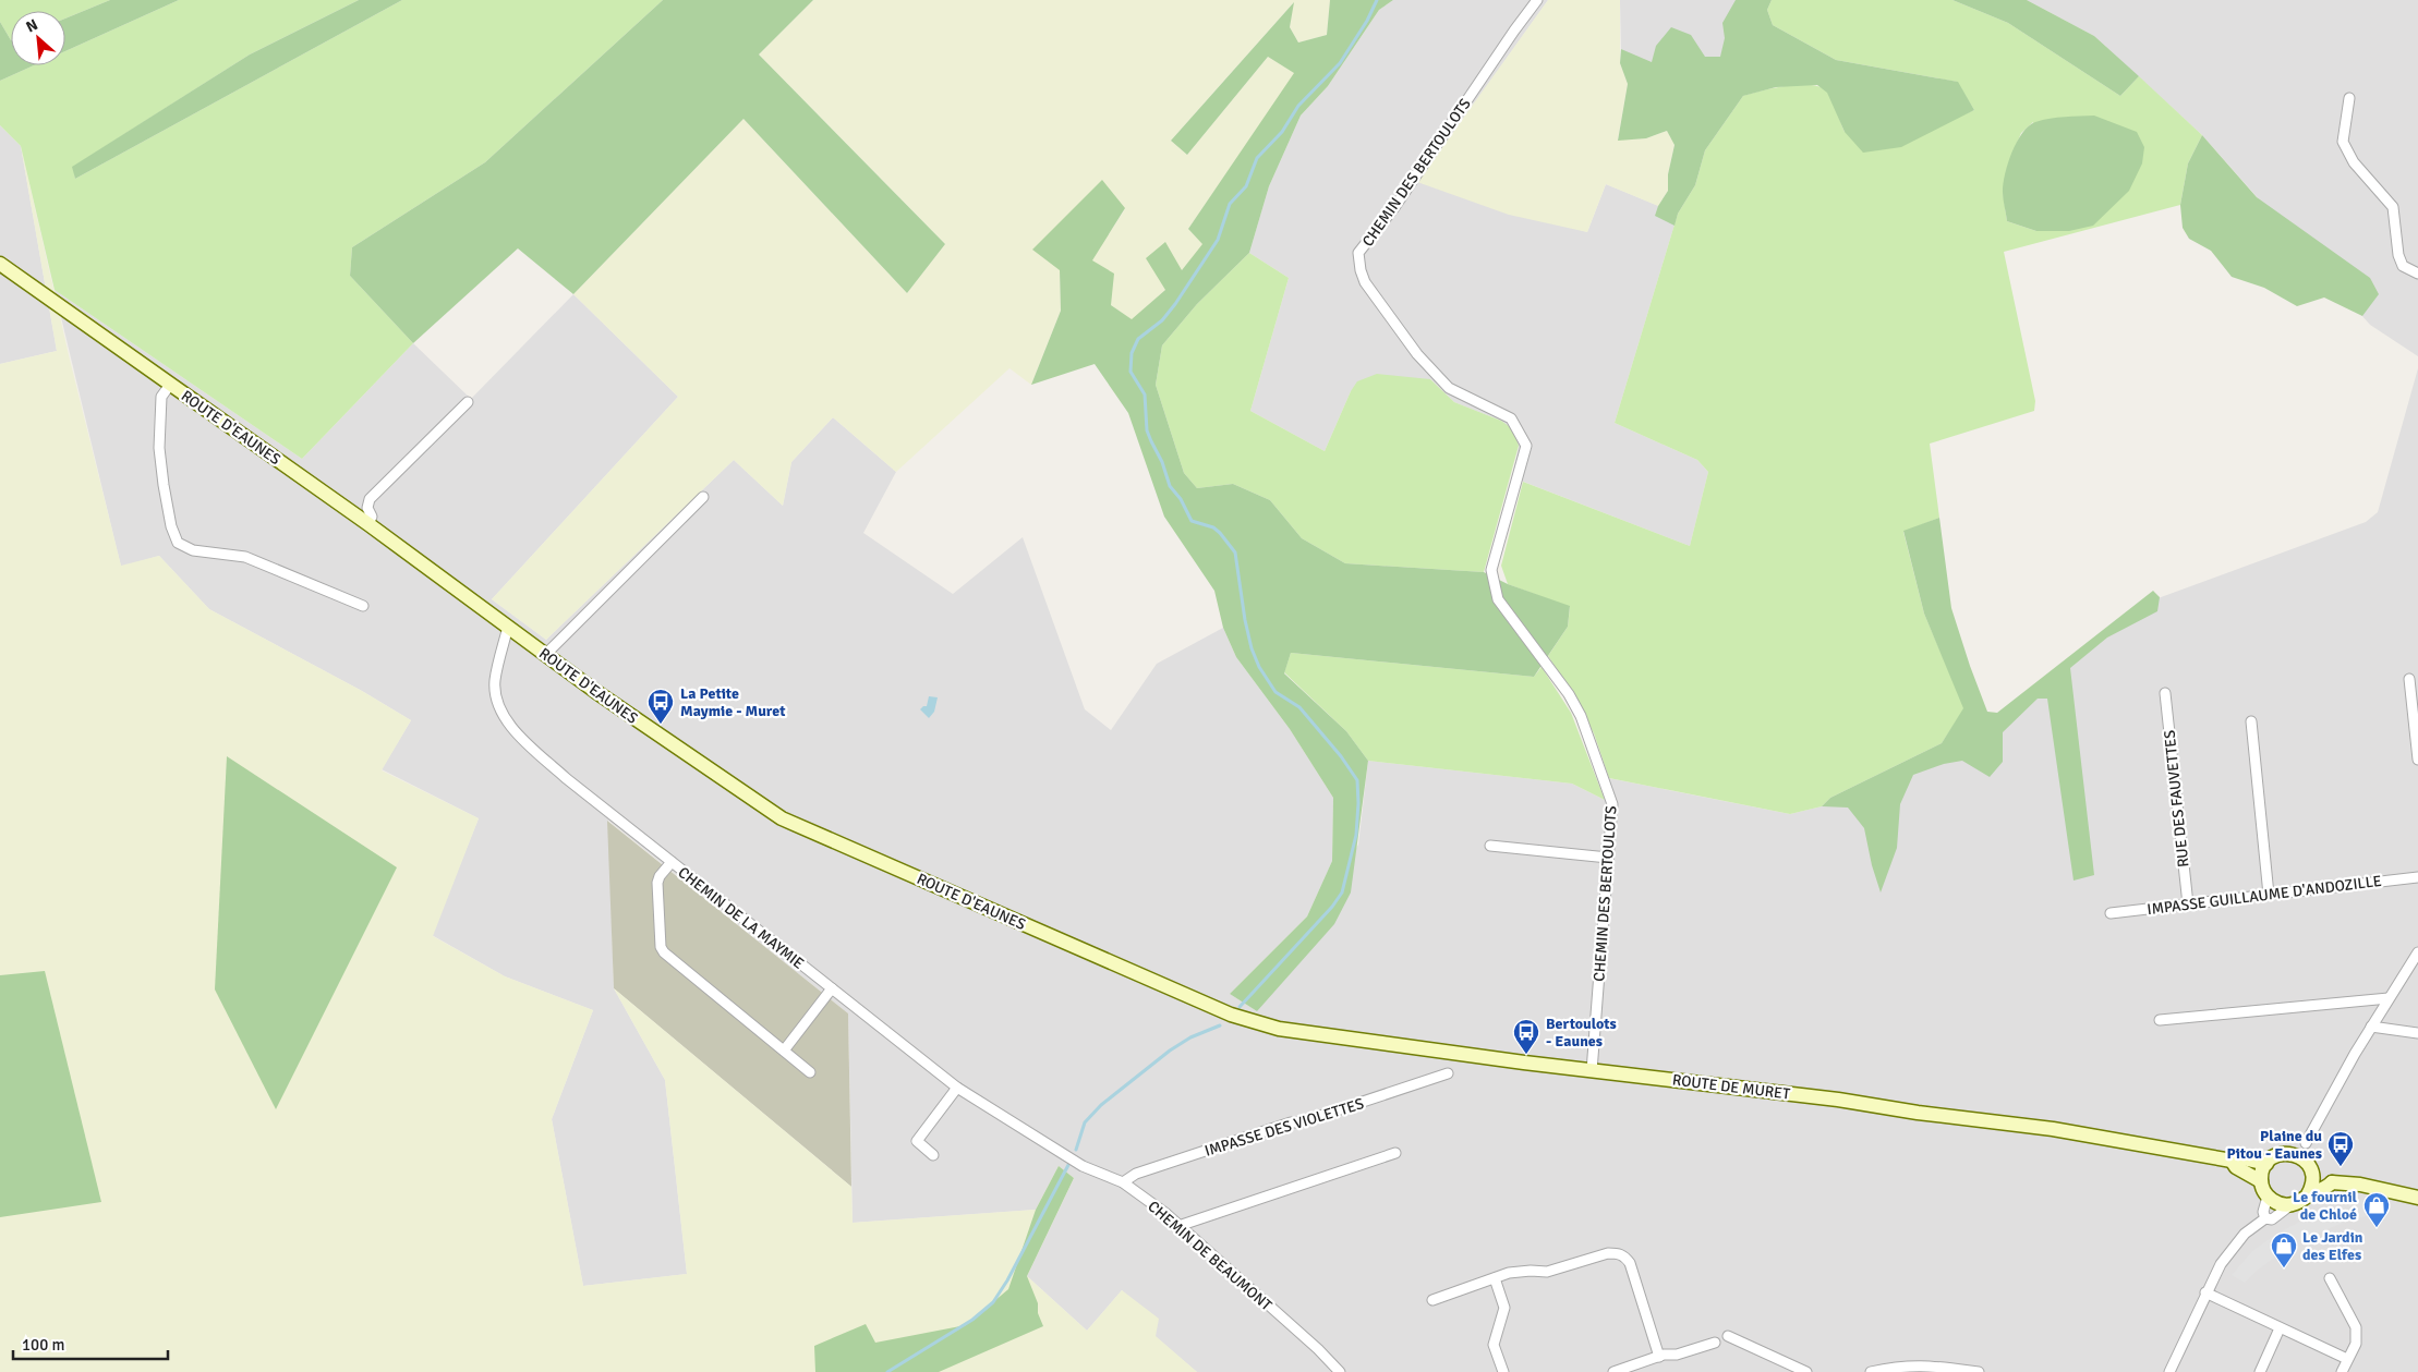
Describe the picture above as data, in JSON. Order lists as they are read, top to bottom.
{
  "streets": {
    "main road": ["ROUTE D'EAUNES", "ROUTE DE MURET"],
    "street": [
      "CHEMIN DES BERTOULOTS",
      "RUE DES FAUVETTES",
      "IMPASSE GUILLAUME D'ANDOZILLE",
      "CHEMIN DE LA MAYMIE",
      "IMPASSE DES VIOLETTES",
      "CHEMIN DE BEAUMONT"
    ]
  },
  "crossings": [
    ["CHEMIN DES BERTOULOTS", "ROUTE DE MURET"],
    ["ROUTE D'EAUNES", "CHEMIN DE LA MAYMIE"],
    ["ROUTE D'EAUNES", "ROUTE DE MURET"],
    ["RUE DES FAUVETTES", "IMPASSE GUILLAUME D'ANDOZILLE"],
    ["CHEMIN DE LA MAYMIE", "CHEMIN DE BEAUMONT"],
    ["IMPASSE DES VIOLETTES", "CHEMIN DE BEAUMONT"]
  ],
  "places": {
    "bus stop": ["La Petite Maymie - Muret", "Bertoulots - Eaunes", "Plaine du Pitou - Eaunes"],
    "shop": ["Le fournil de Chloé", "Le Jardin des Elfes"]
  },
  "scale_bar": "100 m",
  "north": "top left"
}
